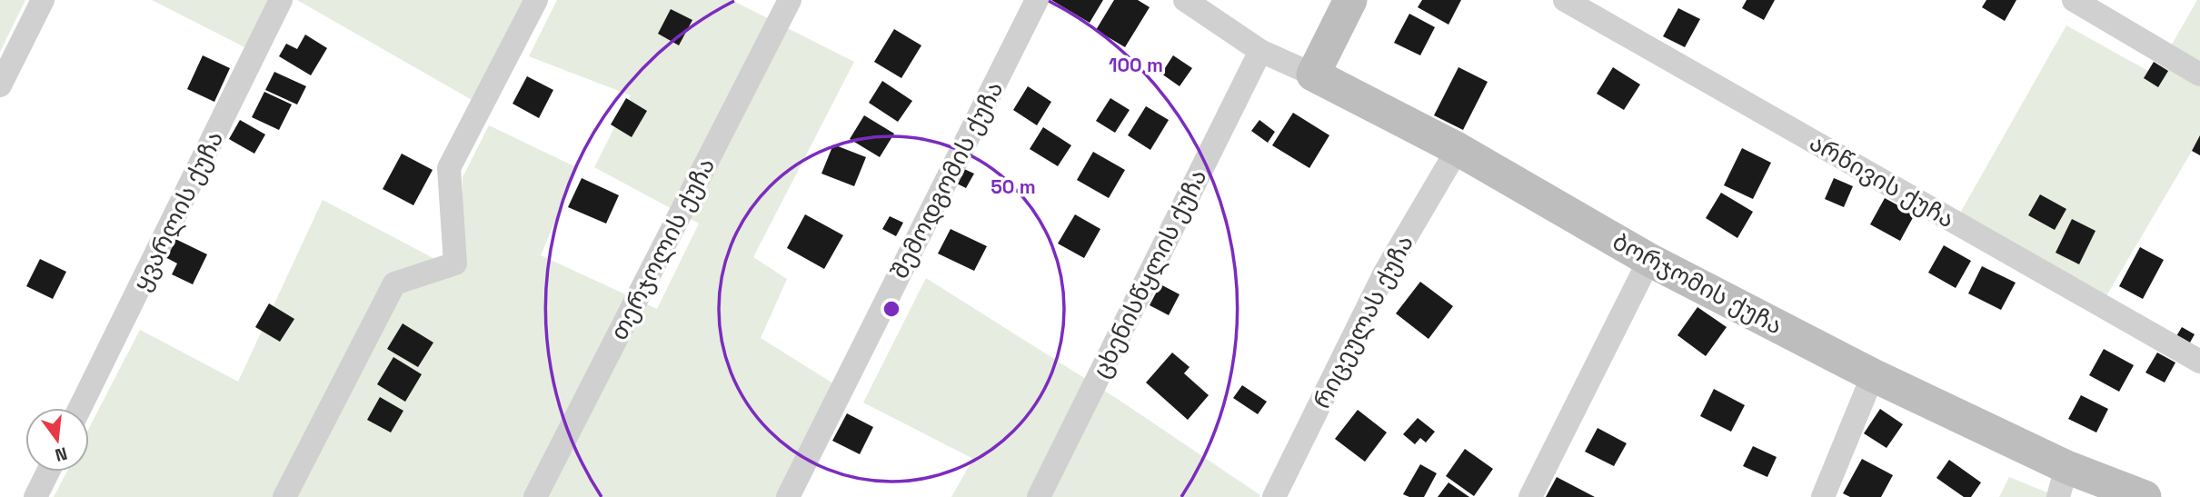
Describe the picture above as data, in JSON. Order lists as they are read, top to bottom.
{
  "streets": {
    "street": [
      "შემოდგომის ქუჩა",
      "არწივის ქუჩა",
      "ყვარლის ქუჩა",
      "თერჯოლის ქუჩა",
      "ცხენისწყლის ქუჩა",
      "ბორჯომის ქუჩა",
      "რიცეულას ქუჩა"
    ]
  },
  "crossings": [
    ["ცხენისწყლის ქუჩა", "ბორჯომის ქუჩა"],
    ["ბორჯომის ქუჩა", "რიცეულას ქუჩა"]
  ],
  "north": "bottom",
  "rings": ["100 m", "50 m"]
}
